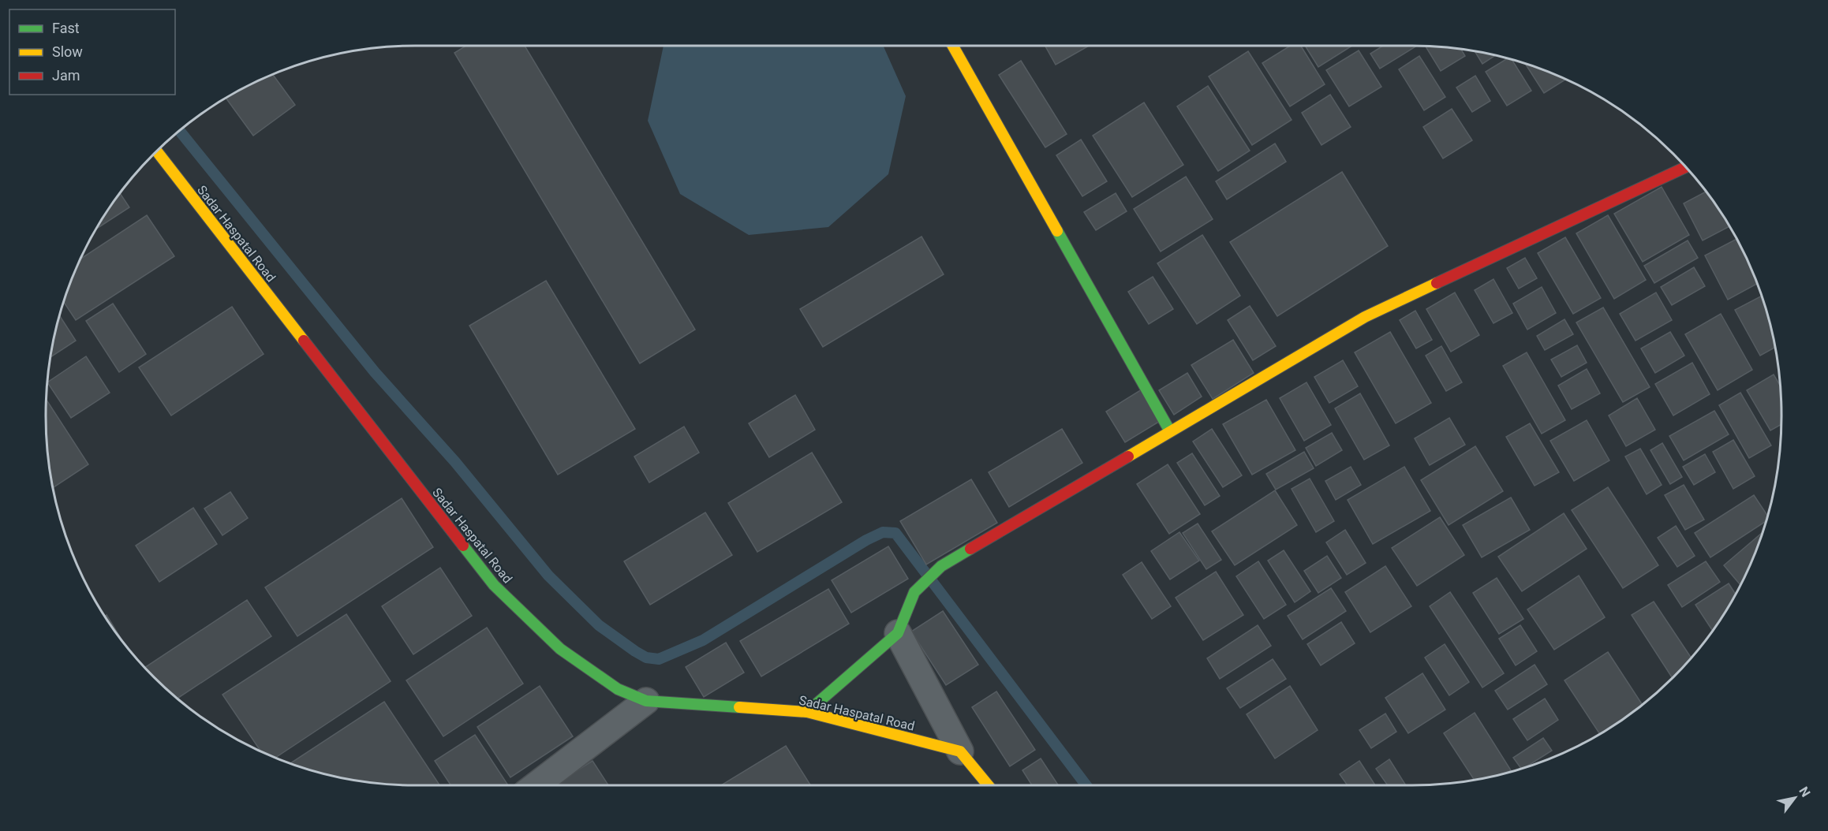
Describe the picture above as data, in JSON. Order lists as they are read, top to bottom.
{
  "streets": {
    "street": ["Sadar Haspatal Road"]
  },
  "legend": ["Fast", "Slow", "Jam"],
  "north": "top right"
}
